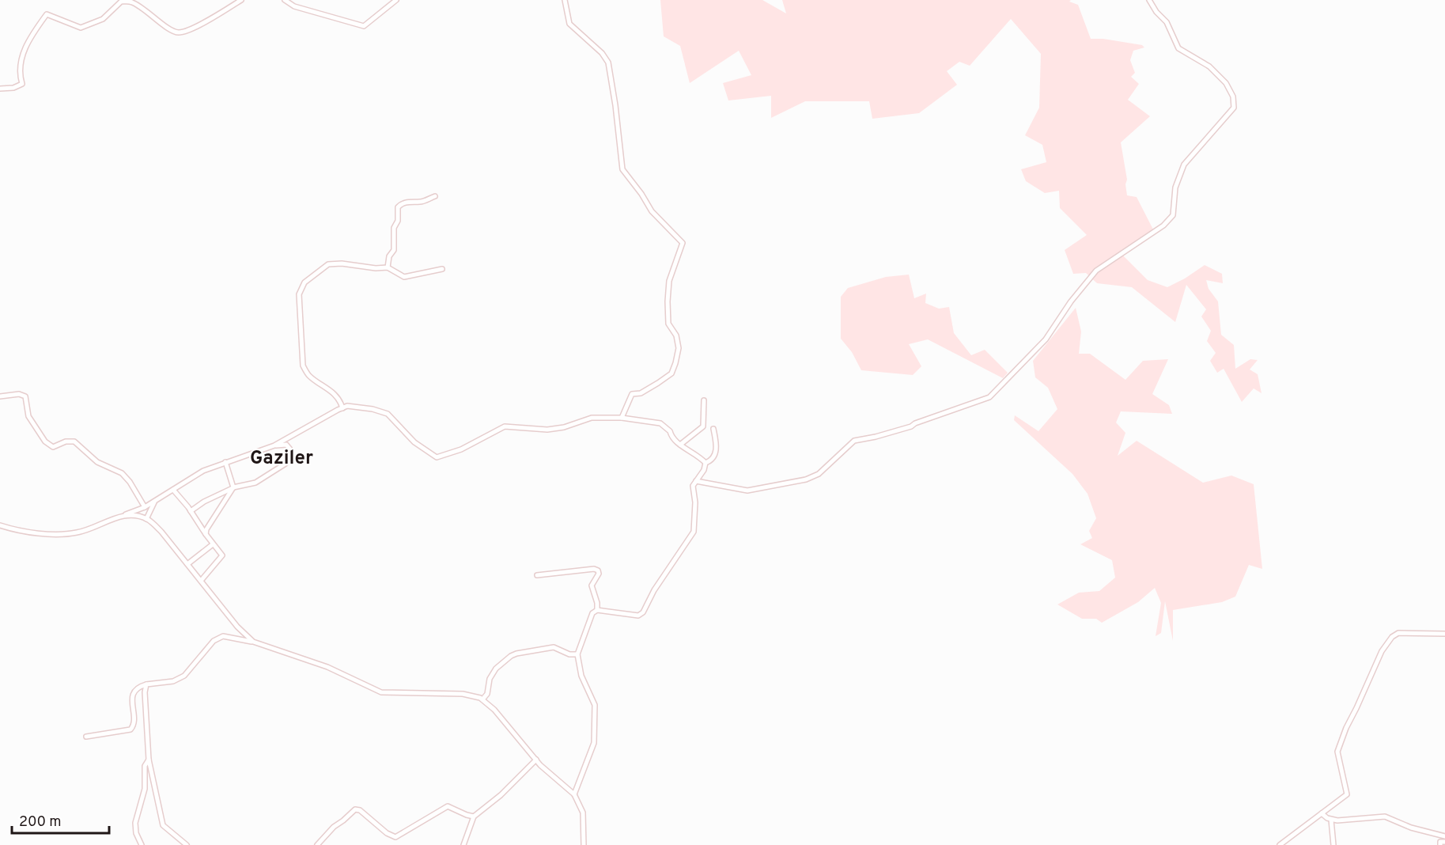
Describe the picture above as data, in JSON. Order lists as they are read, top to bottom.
{
  "districts": ["Gaziler"],
  "scale_bar": "200 m"
}
